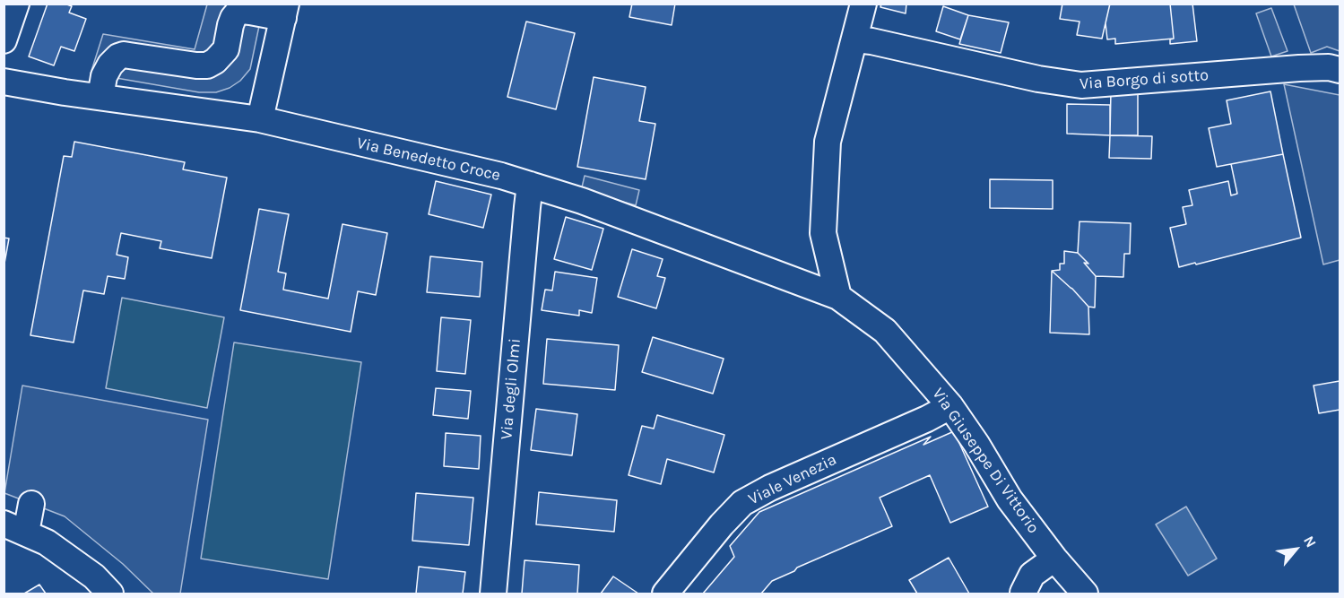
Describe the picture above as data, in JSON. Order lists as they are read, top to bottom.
{
  "streets": {
    "street": [
      "Via Borgo di sotto",
      "Via Benedetto Croce",
      "Via degli Olmi",
      "Via Giuseppe Di Vittorio",
      "Viale Venezia"
    ]
  },
  "crossings": [
    ["Via Benedetto Croce", "Via degli Olmi"],
    ["Via Benedetto Croce", "Via Giuseppe Di Vittorio"],
    ["Via Giuseppe Di Vittorio", "Viale Venezia"]
  ],
  "north": "top right"
}
